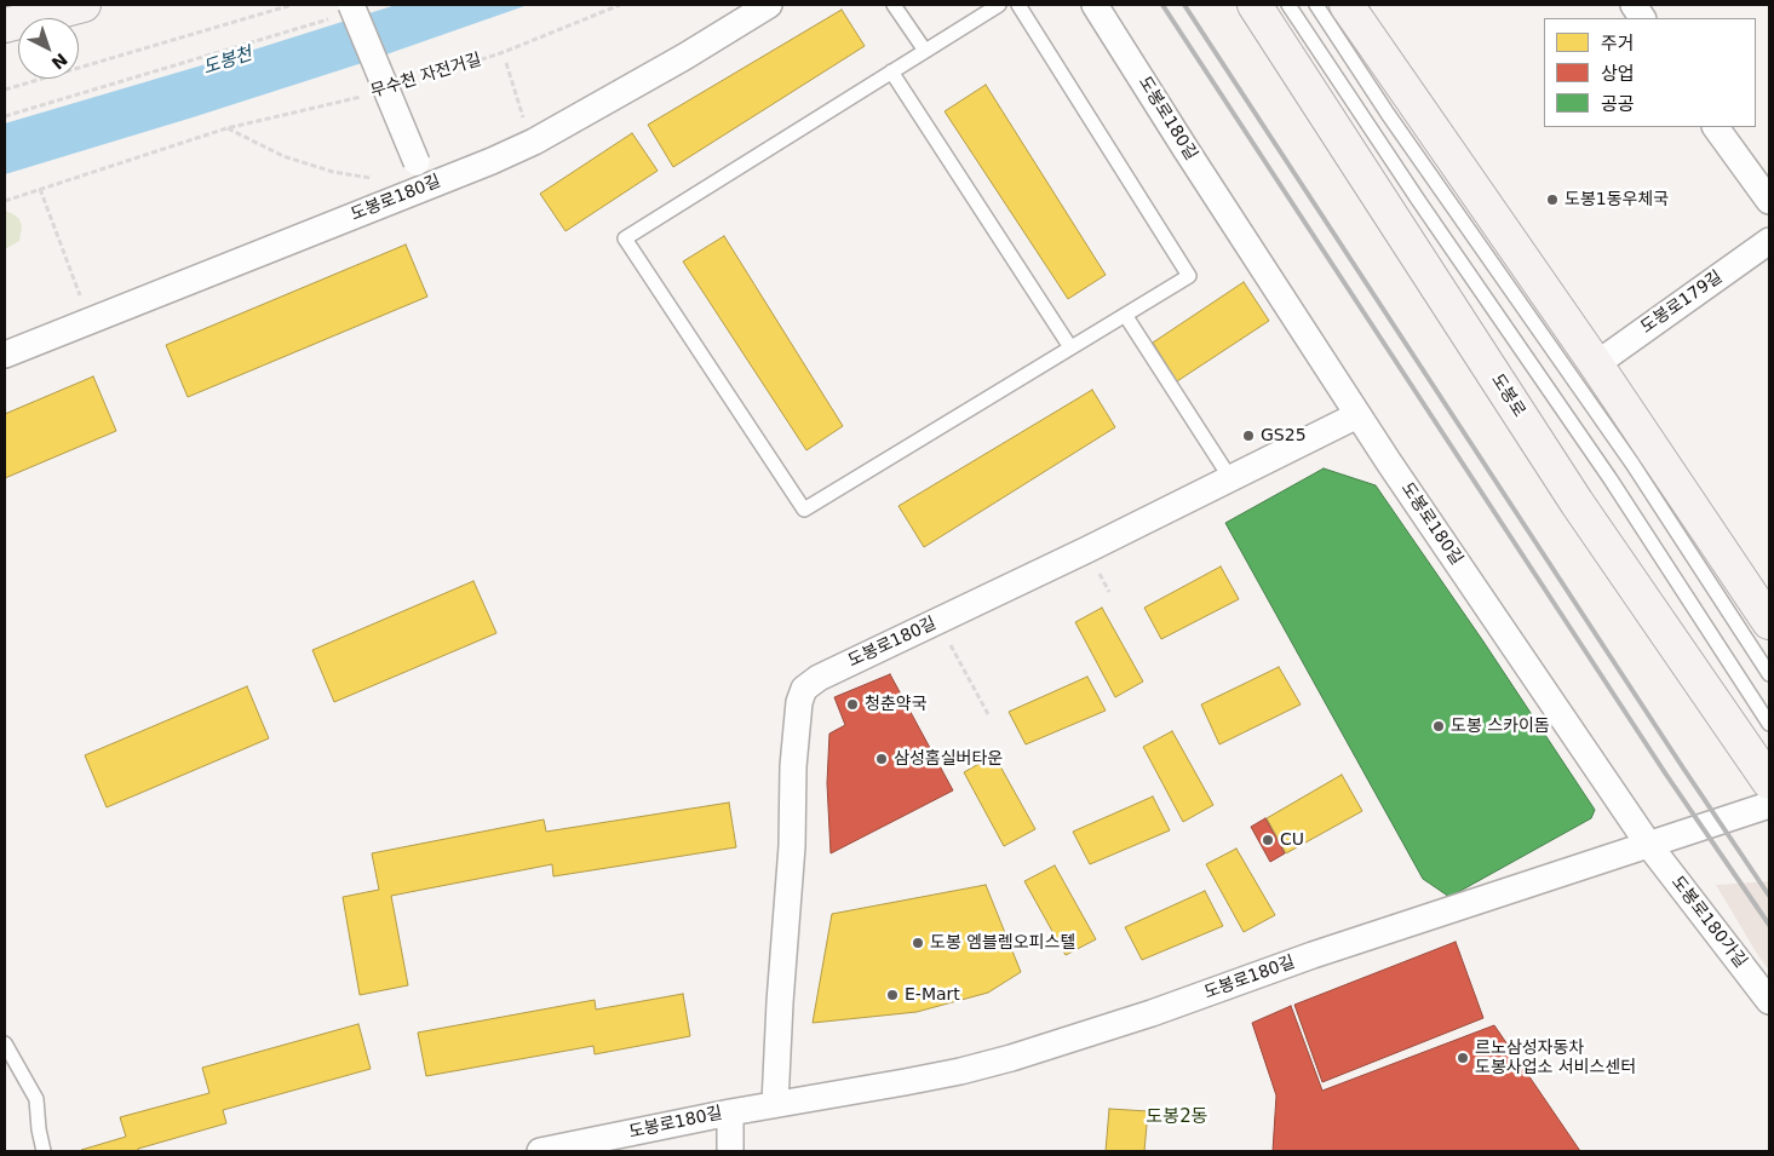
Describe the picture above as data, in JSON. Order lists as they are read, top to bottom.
{
  "streets": {
    "main road": ["도봉로"],
    "street": ["도봉로180길", "도봉로179길", "도봉로180가길"],
    "path": ["무수천 자전거길"]
  },
  "crossings": [
    ["도봉로180길", "도봉로180가길"]
  ],
  "districts": ["도봉2동"],
  "water": ["도봉천"],
  "places": [
    "도봉1동우체국",
    "GS25",
    "청춘약국",
    "도봉 스카이돔",
    "삼성홈실버타운",
    "CU",
    "도봉 엠블렘오피스텔",
    "E-Mart",
    "르노삼성자동차 도봉사업소 서비스센터"
  ],
  "legend": ["주거", "상업", "공공"],
  "north": "bottom right"
}
